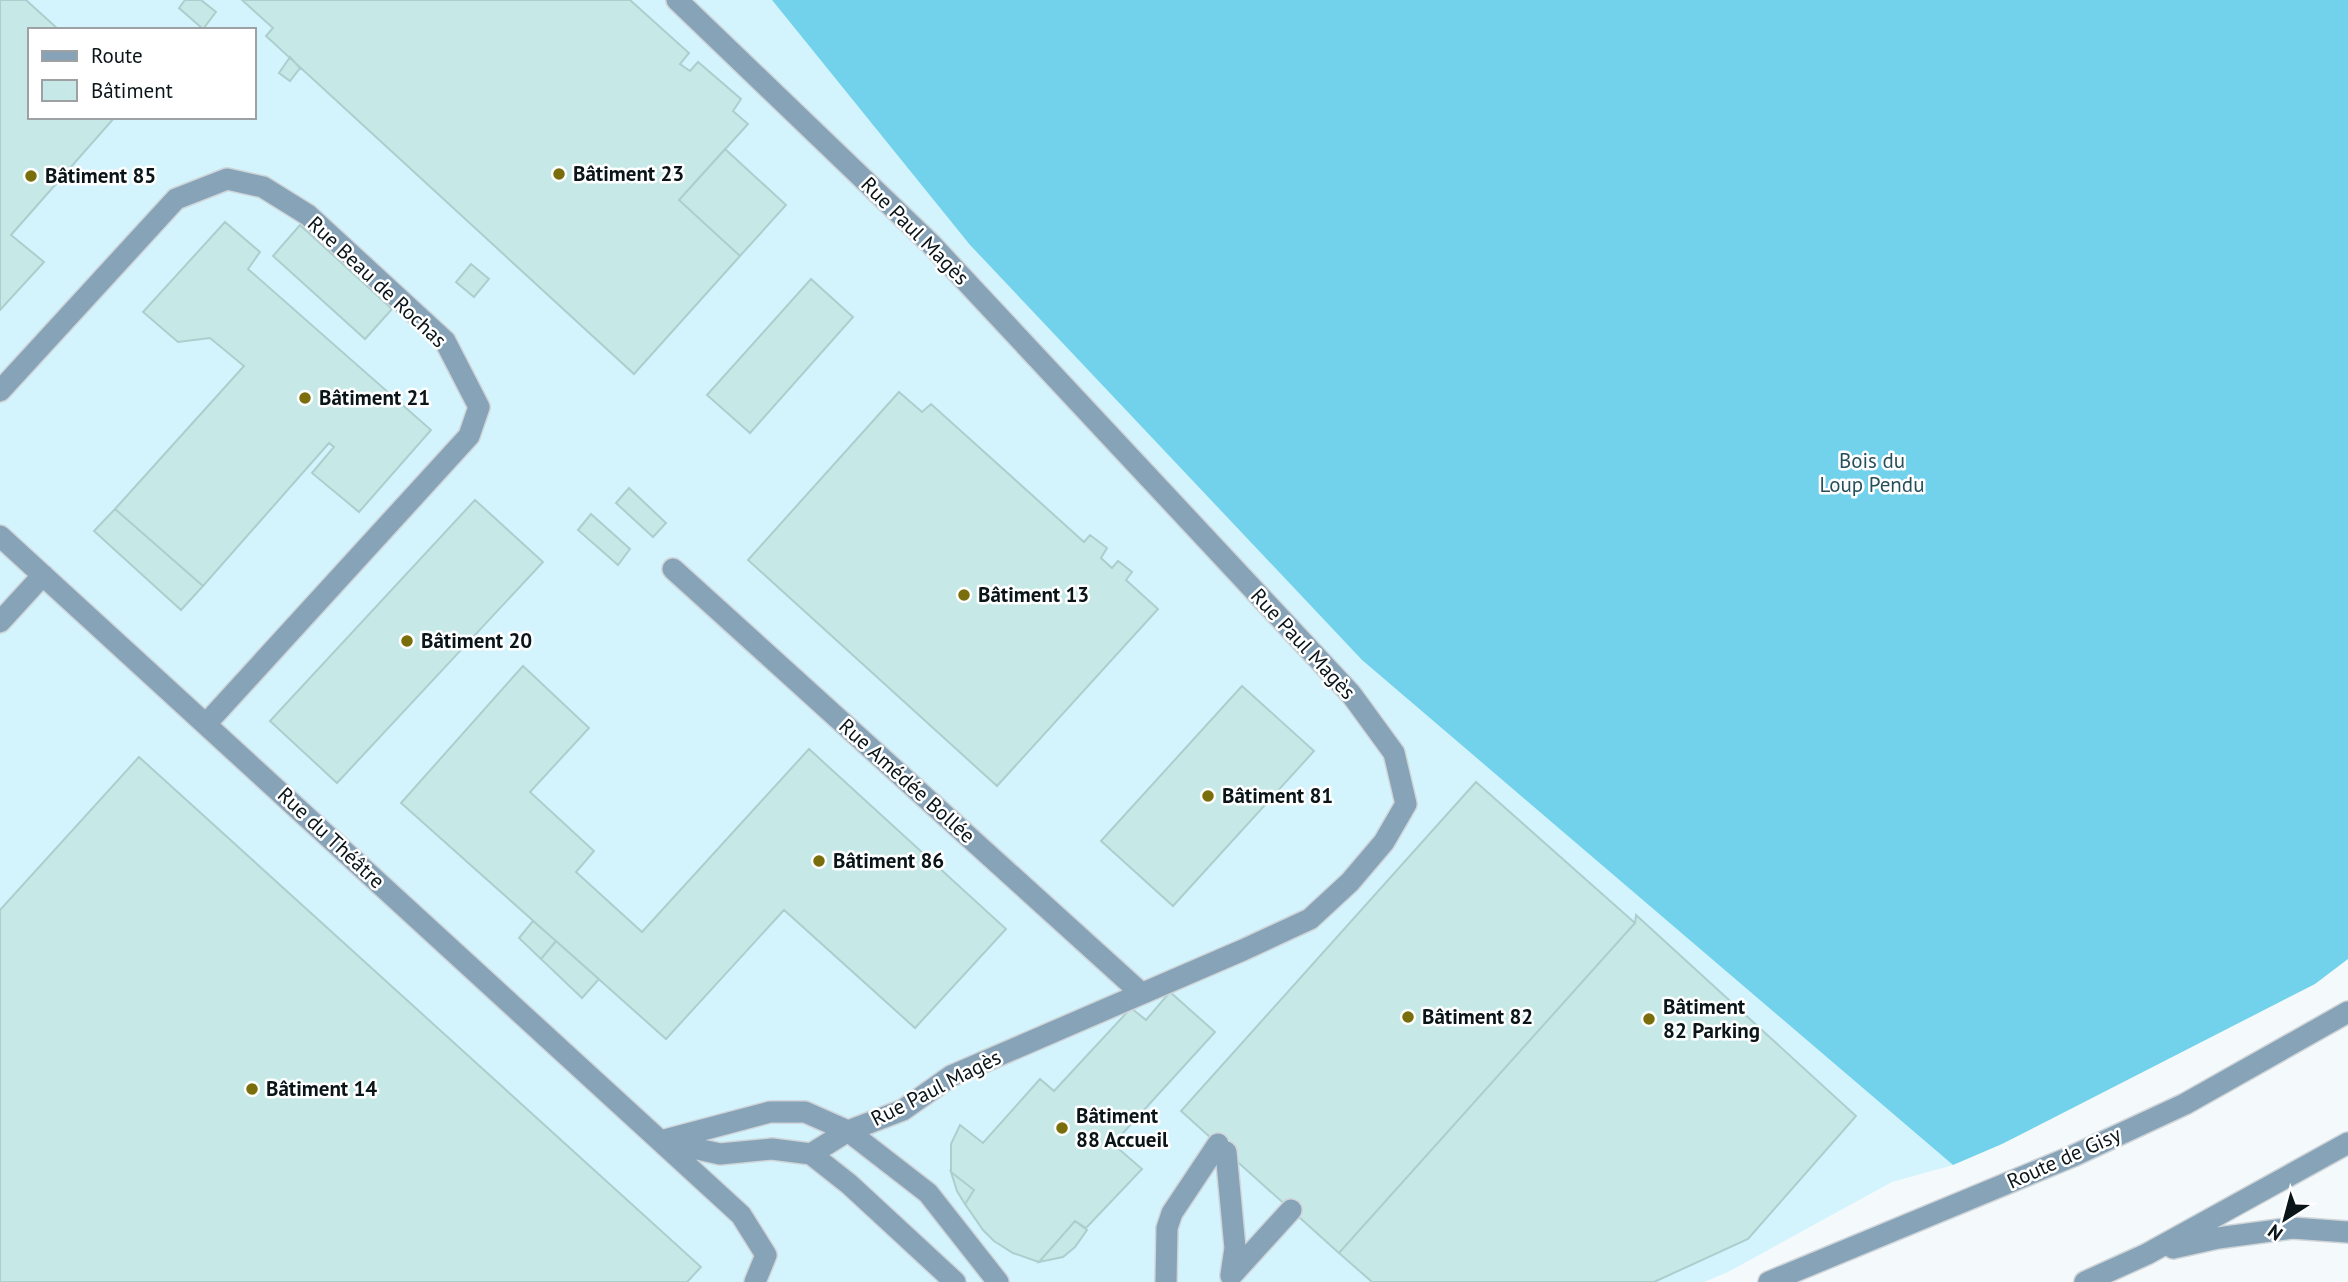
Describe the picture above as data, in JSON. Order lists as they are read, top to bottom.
{
  "streets": {
    "street": [
      "Rue Paul Magès",
      "Rue Beau de Rochas",
      "Rue Amédée Bollée",
      "Rue du Théâtre",
      "Route de Gisy"
    ]
  },
  "crossings": [
    ["Rue Paul Magès", "Rue Amédée Bollée"],
    ["Rue Beau de Rochas", "Rue du Théâtre"]
  ],
  "parks": ["Bois du Loup Pendu"],
  "places": [
    "Bâtiment 23",
    "Bâtiment 85",
    "Bâtiment 21",
    "Bâtiment 13",
    "Bâtiment 20",
    "Bâtiment 81",
    "Bâtiment 86",
    "Bâtiment 82",
    "Bâtiment 82 Parking",
    "Bâtiment 14",
    "Bâtiment 88 Accueil"
  ],
  "legend": ["Route", "Bâtiment"],
  "north": "bottom left"
}
